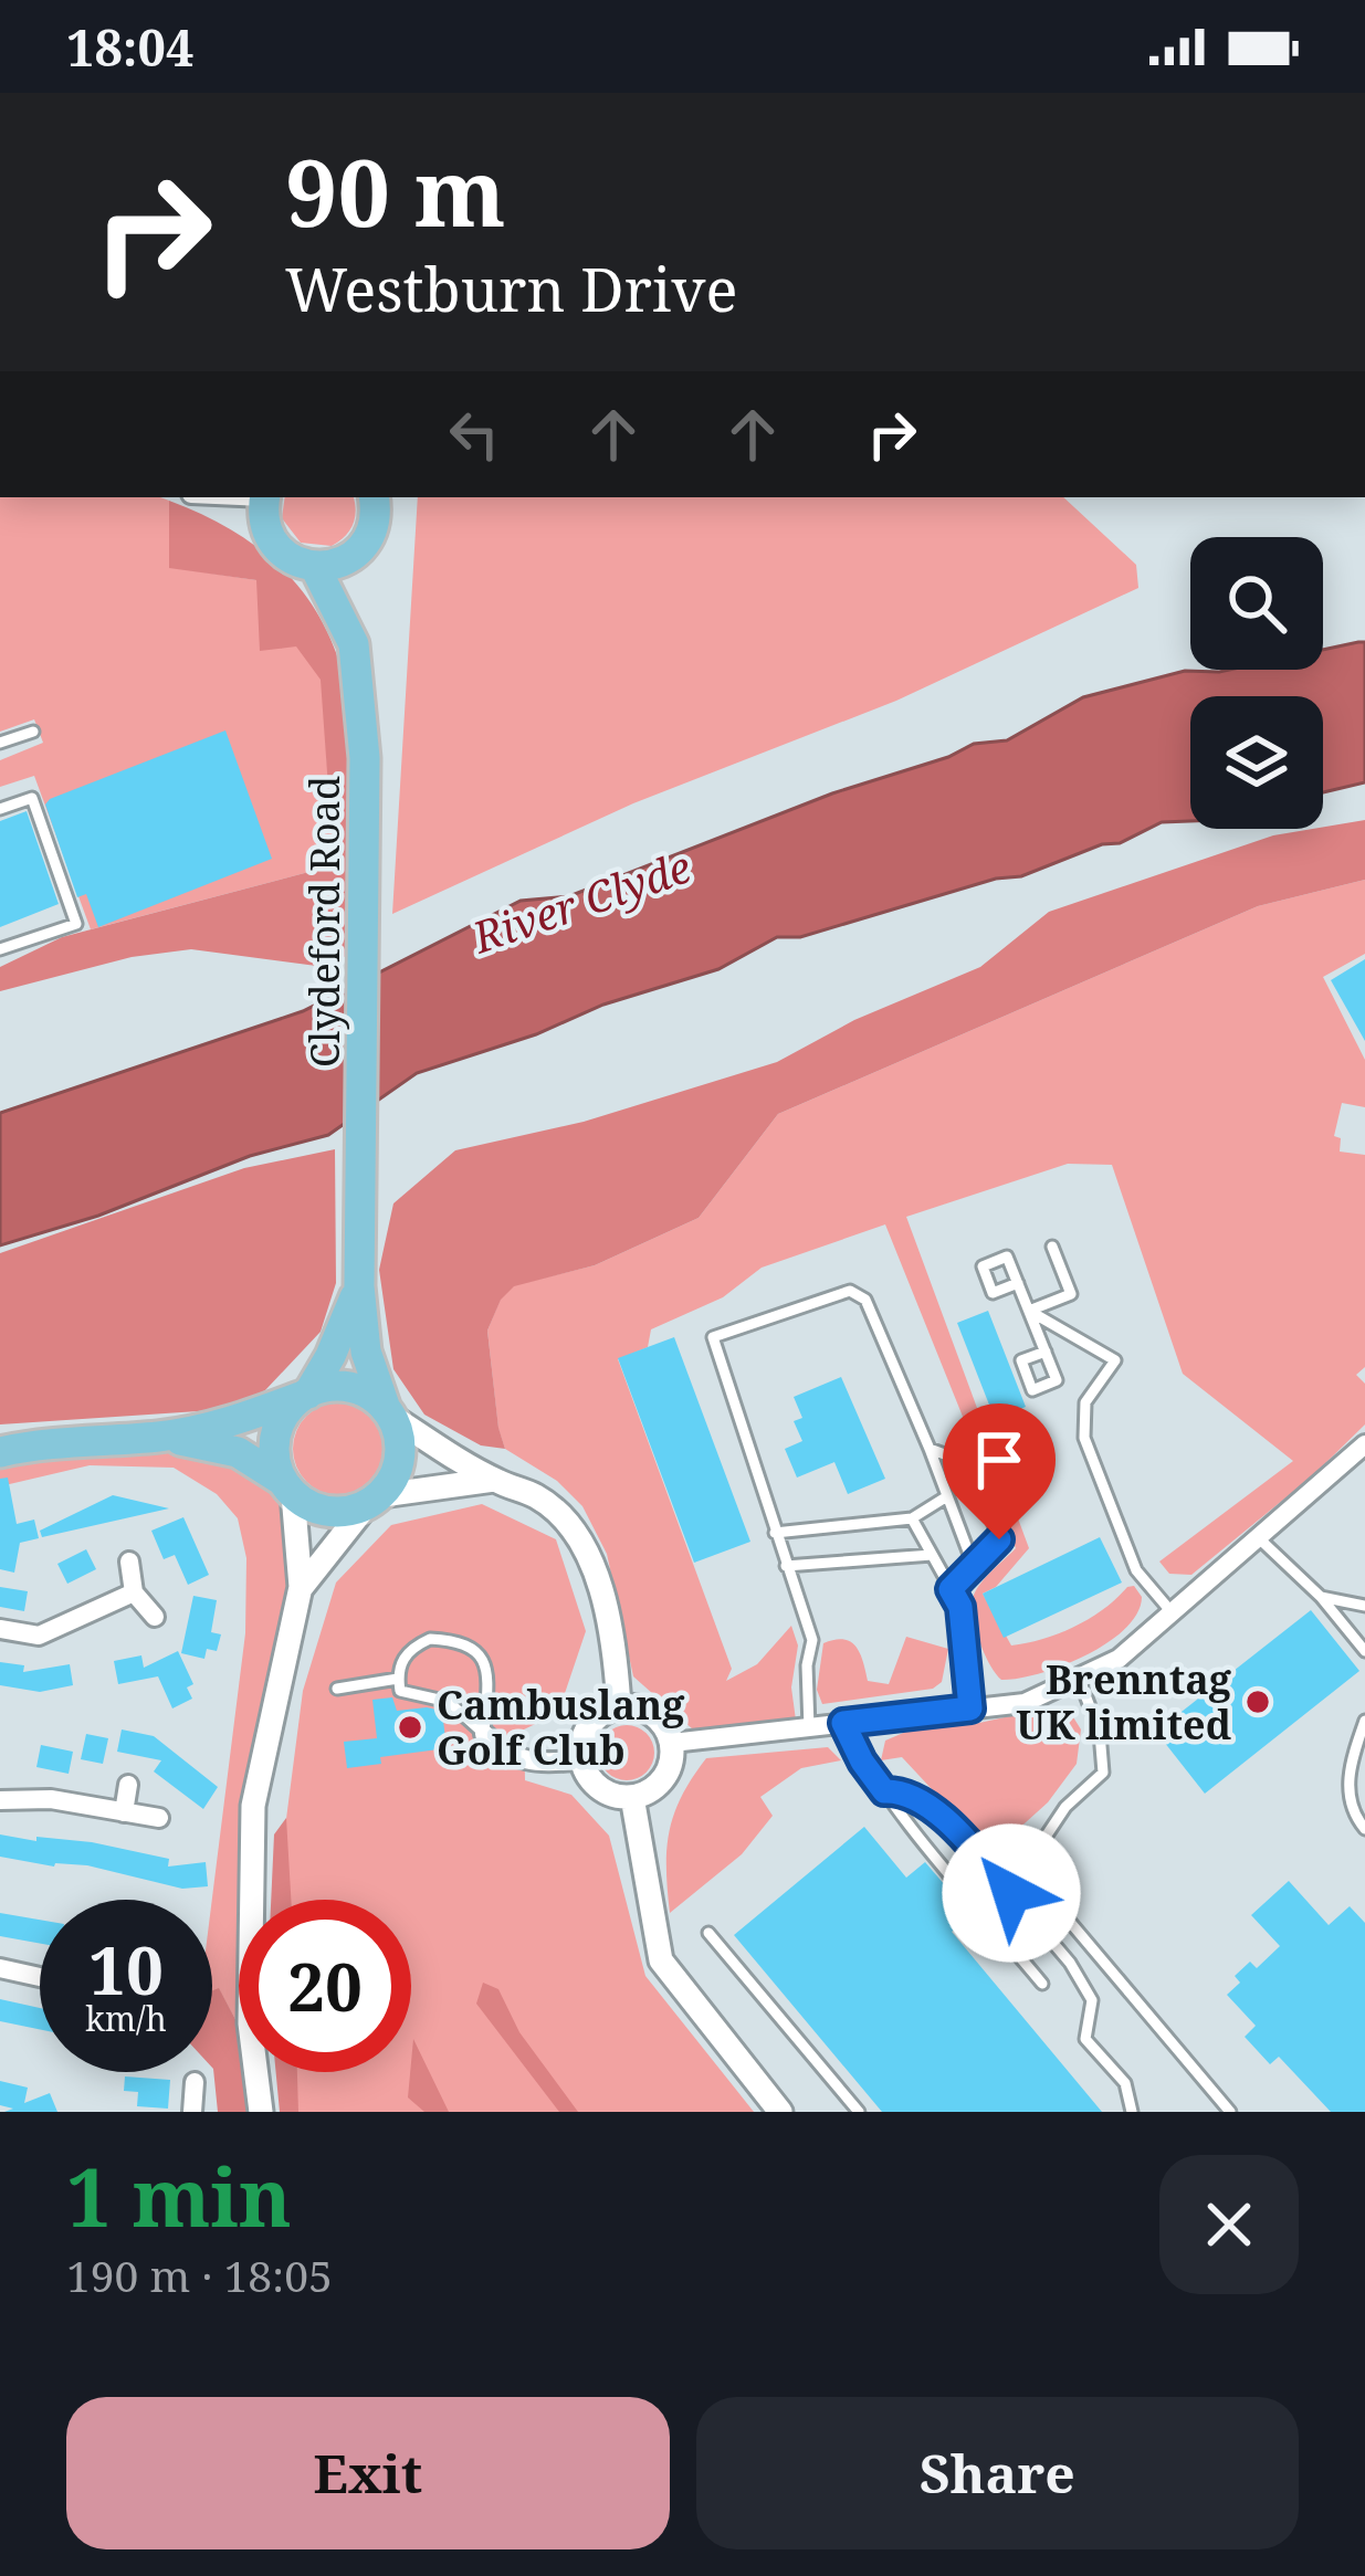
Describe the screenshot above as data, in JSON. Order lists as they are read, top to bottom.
{
  "streets": {
    "main road": ["Clydeford Road"]
  },
  "water": ["River Clyde"],
  "places": ["Brenntag UK limited", "Cambuslang Golf Club"],
  "page": {
    "status": "18:04",
    "turn": ["90 m", "Westburn Drive"],
    "speed": "10 km/h",
    "limit": "20",
    "heading": ["1 min", "190 m · 18:05"],
    "buttons": ["Exit", "Share"]
  }
}
